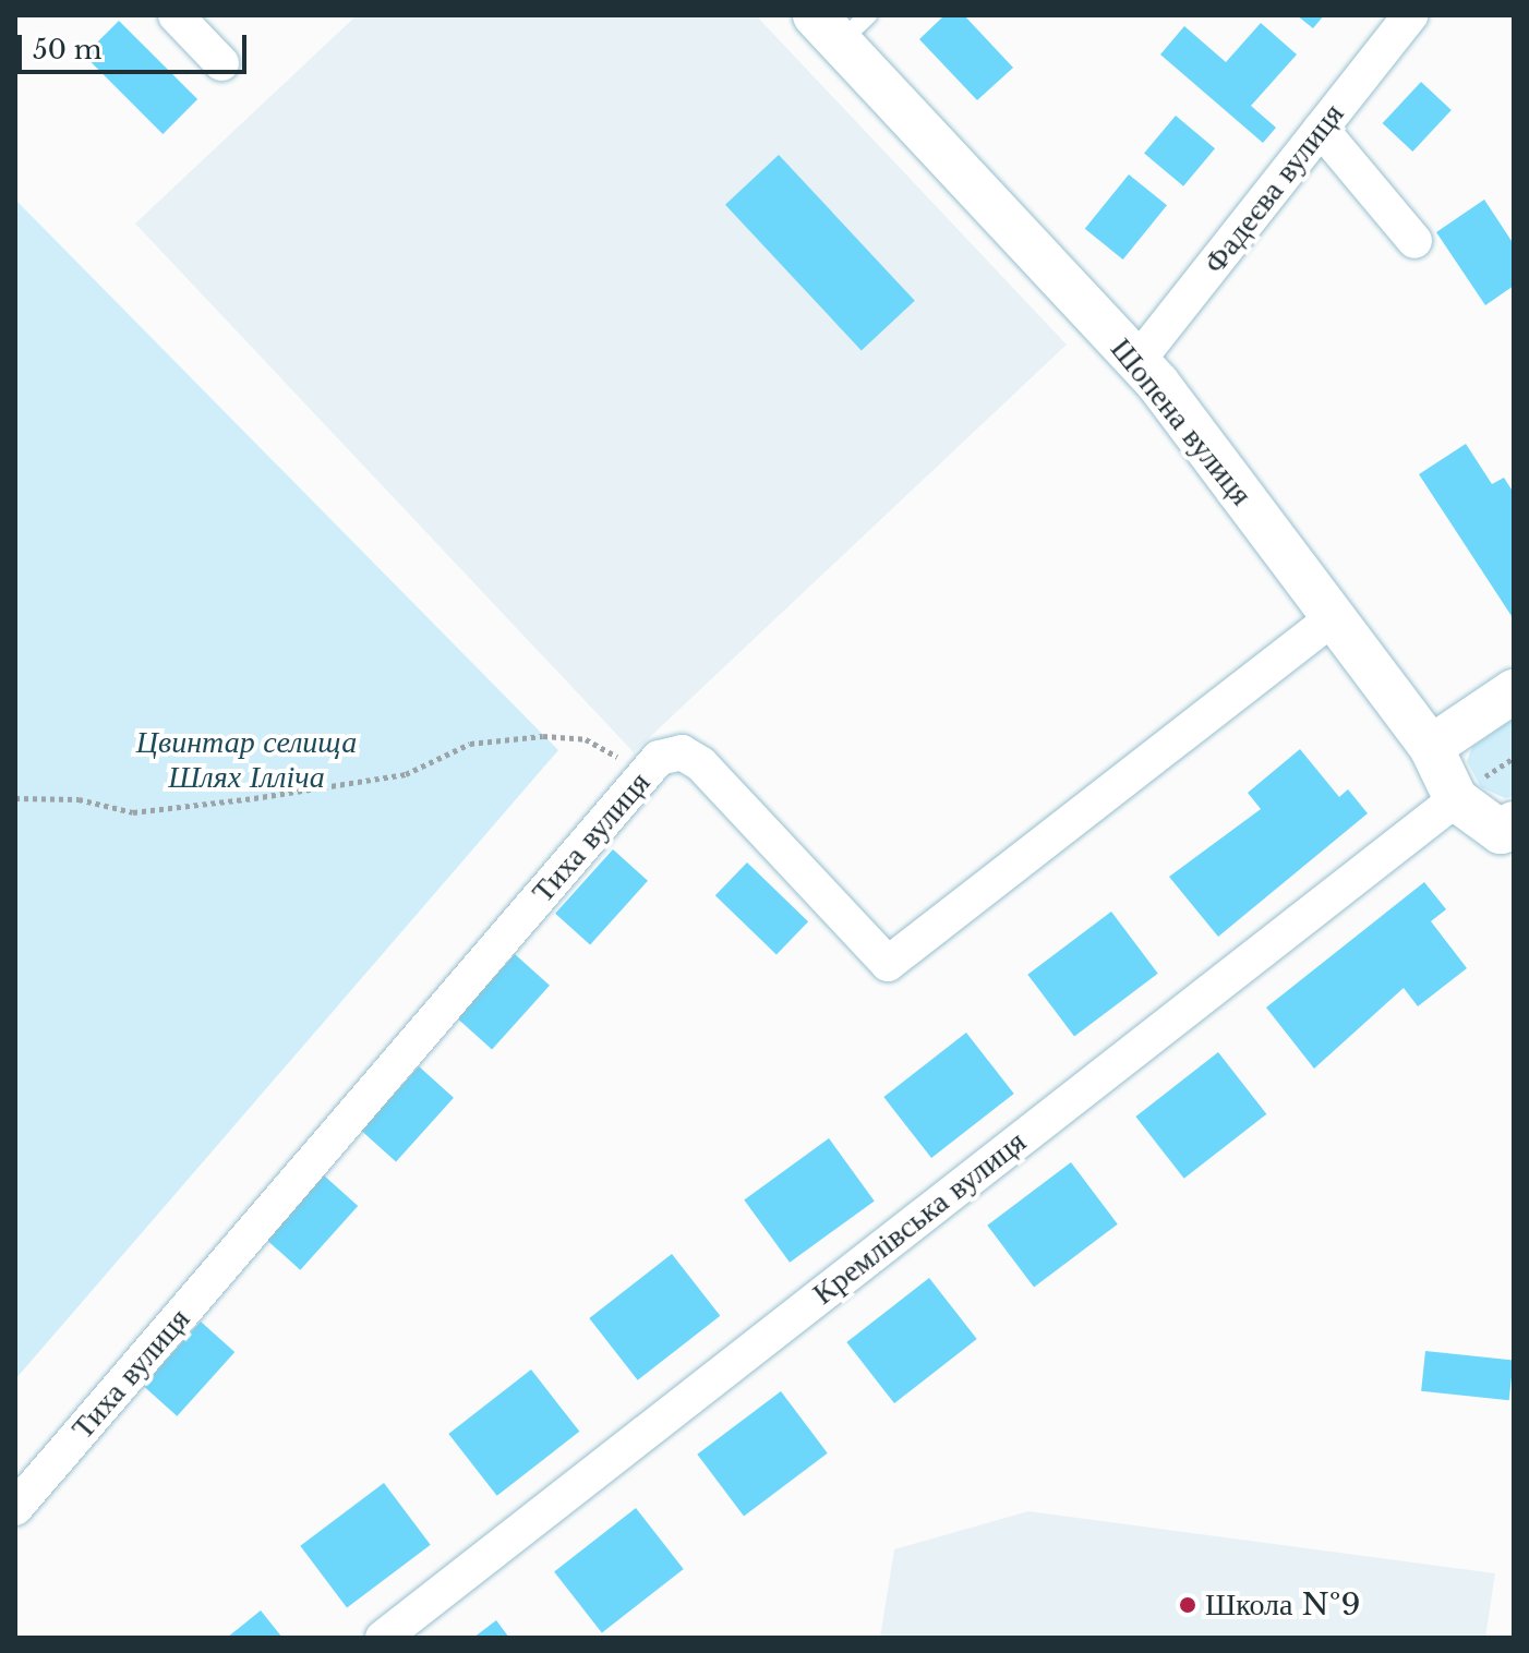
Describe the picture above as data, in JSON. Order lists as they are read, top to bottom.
{
  "streets": {
    "street": [
      "Фадеєва вулиця",
      "Шопена вулиця",
      "Тиха вулиця",
      "Кремлівська вулиця"
    ]
  },
  "crossings": [
    ["Фадеєва вулиця", "Шопена вулиця"],
    ["Шопена вулиця", "Тиха вулиця"],
    ["Шопена вулиця", "Кремлівська вулиця"]
  ],
  "parks": ["Цвинтар селища Шлях Ілліча"],
  "places": ["Школа №9"],
  "scale_bar": "50 m"
}
